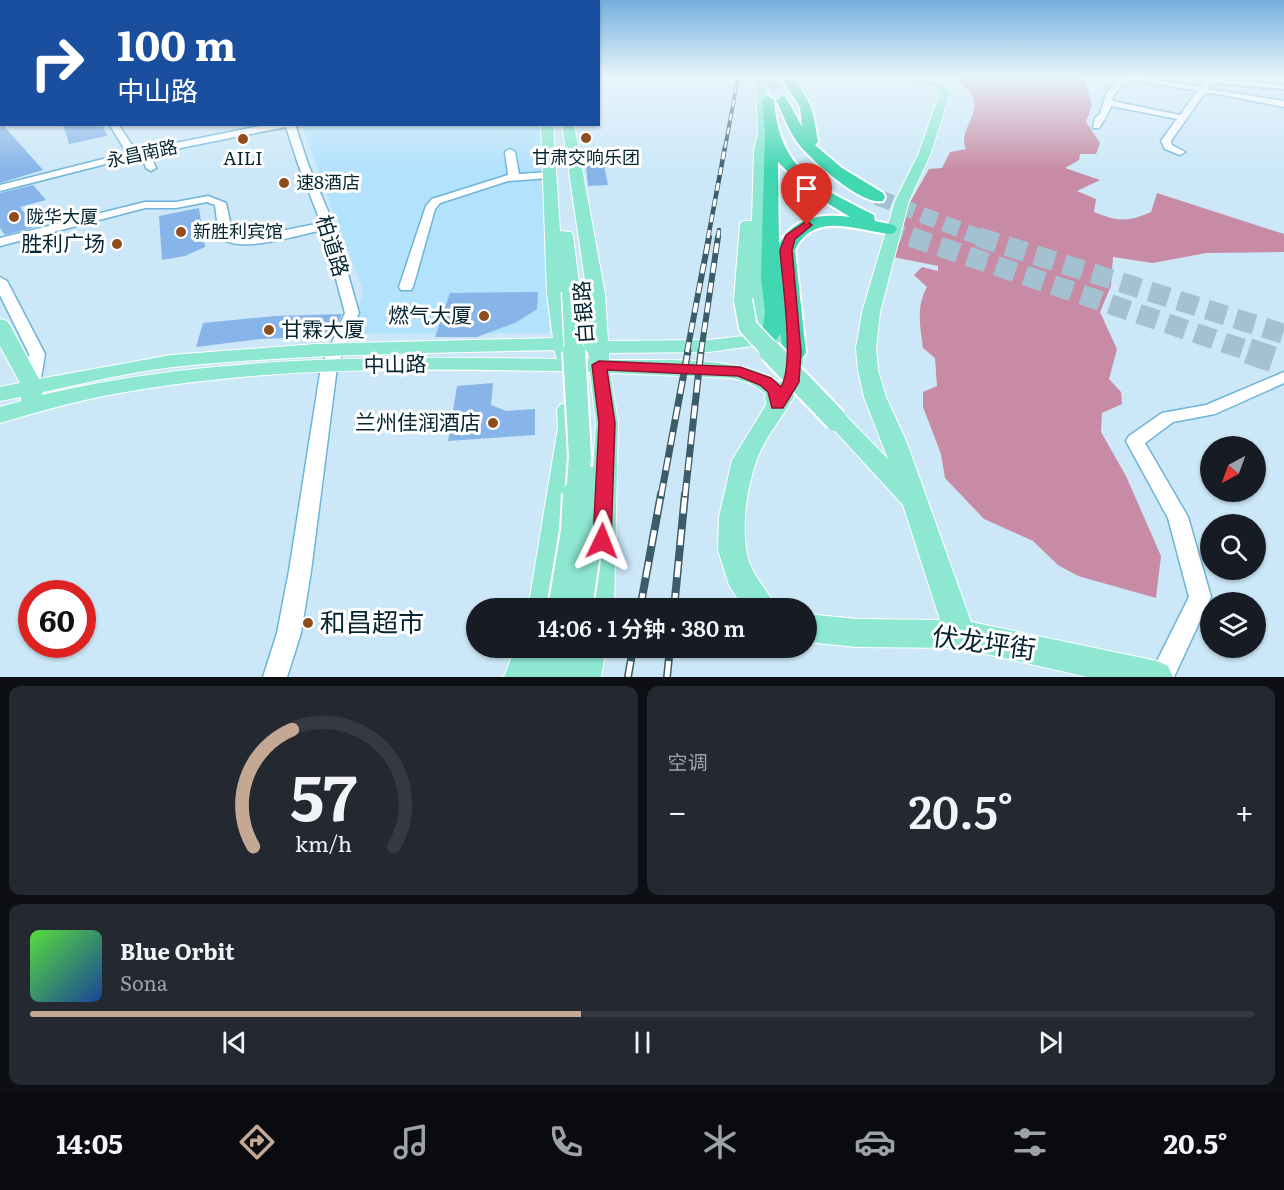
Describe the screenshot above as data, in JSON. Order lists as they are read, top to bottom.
{
  "streets": {
    "main road": ["白银路", "中山路", "伏龙坪街"],
    "street": ["永昌南路", "柏道路"]
  },
  "crossings": [
    ["柏道路", "中山路"]
  ],
  "places": [
    "甘肃交响乐团",
    "AILI",
    "速8酒店",
    "陇华大厦",
    "新胜利宾馆",
    "胜利广场",
    "燃气大厦",
    "甘霖大厦",
    "兰州佳润酒店",
    "和昌超市"
  ],
  "north": "bottom left",
  "page": {
    "turn": ["100 m", "中山路"],
    "limit": "60",
    "trip": "14:06 · 1 分钟 · 380 m",
    "tile": "空调",
    "heat": ["−", "20.5°", "+"],
    "song": ["Blue Orbit", "Sona"],
    "tabs": ["14:05", "20.5°"],
    "gauge": ["57", "km/h"]
  }
}
